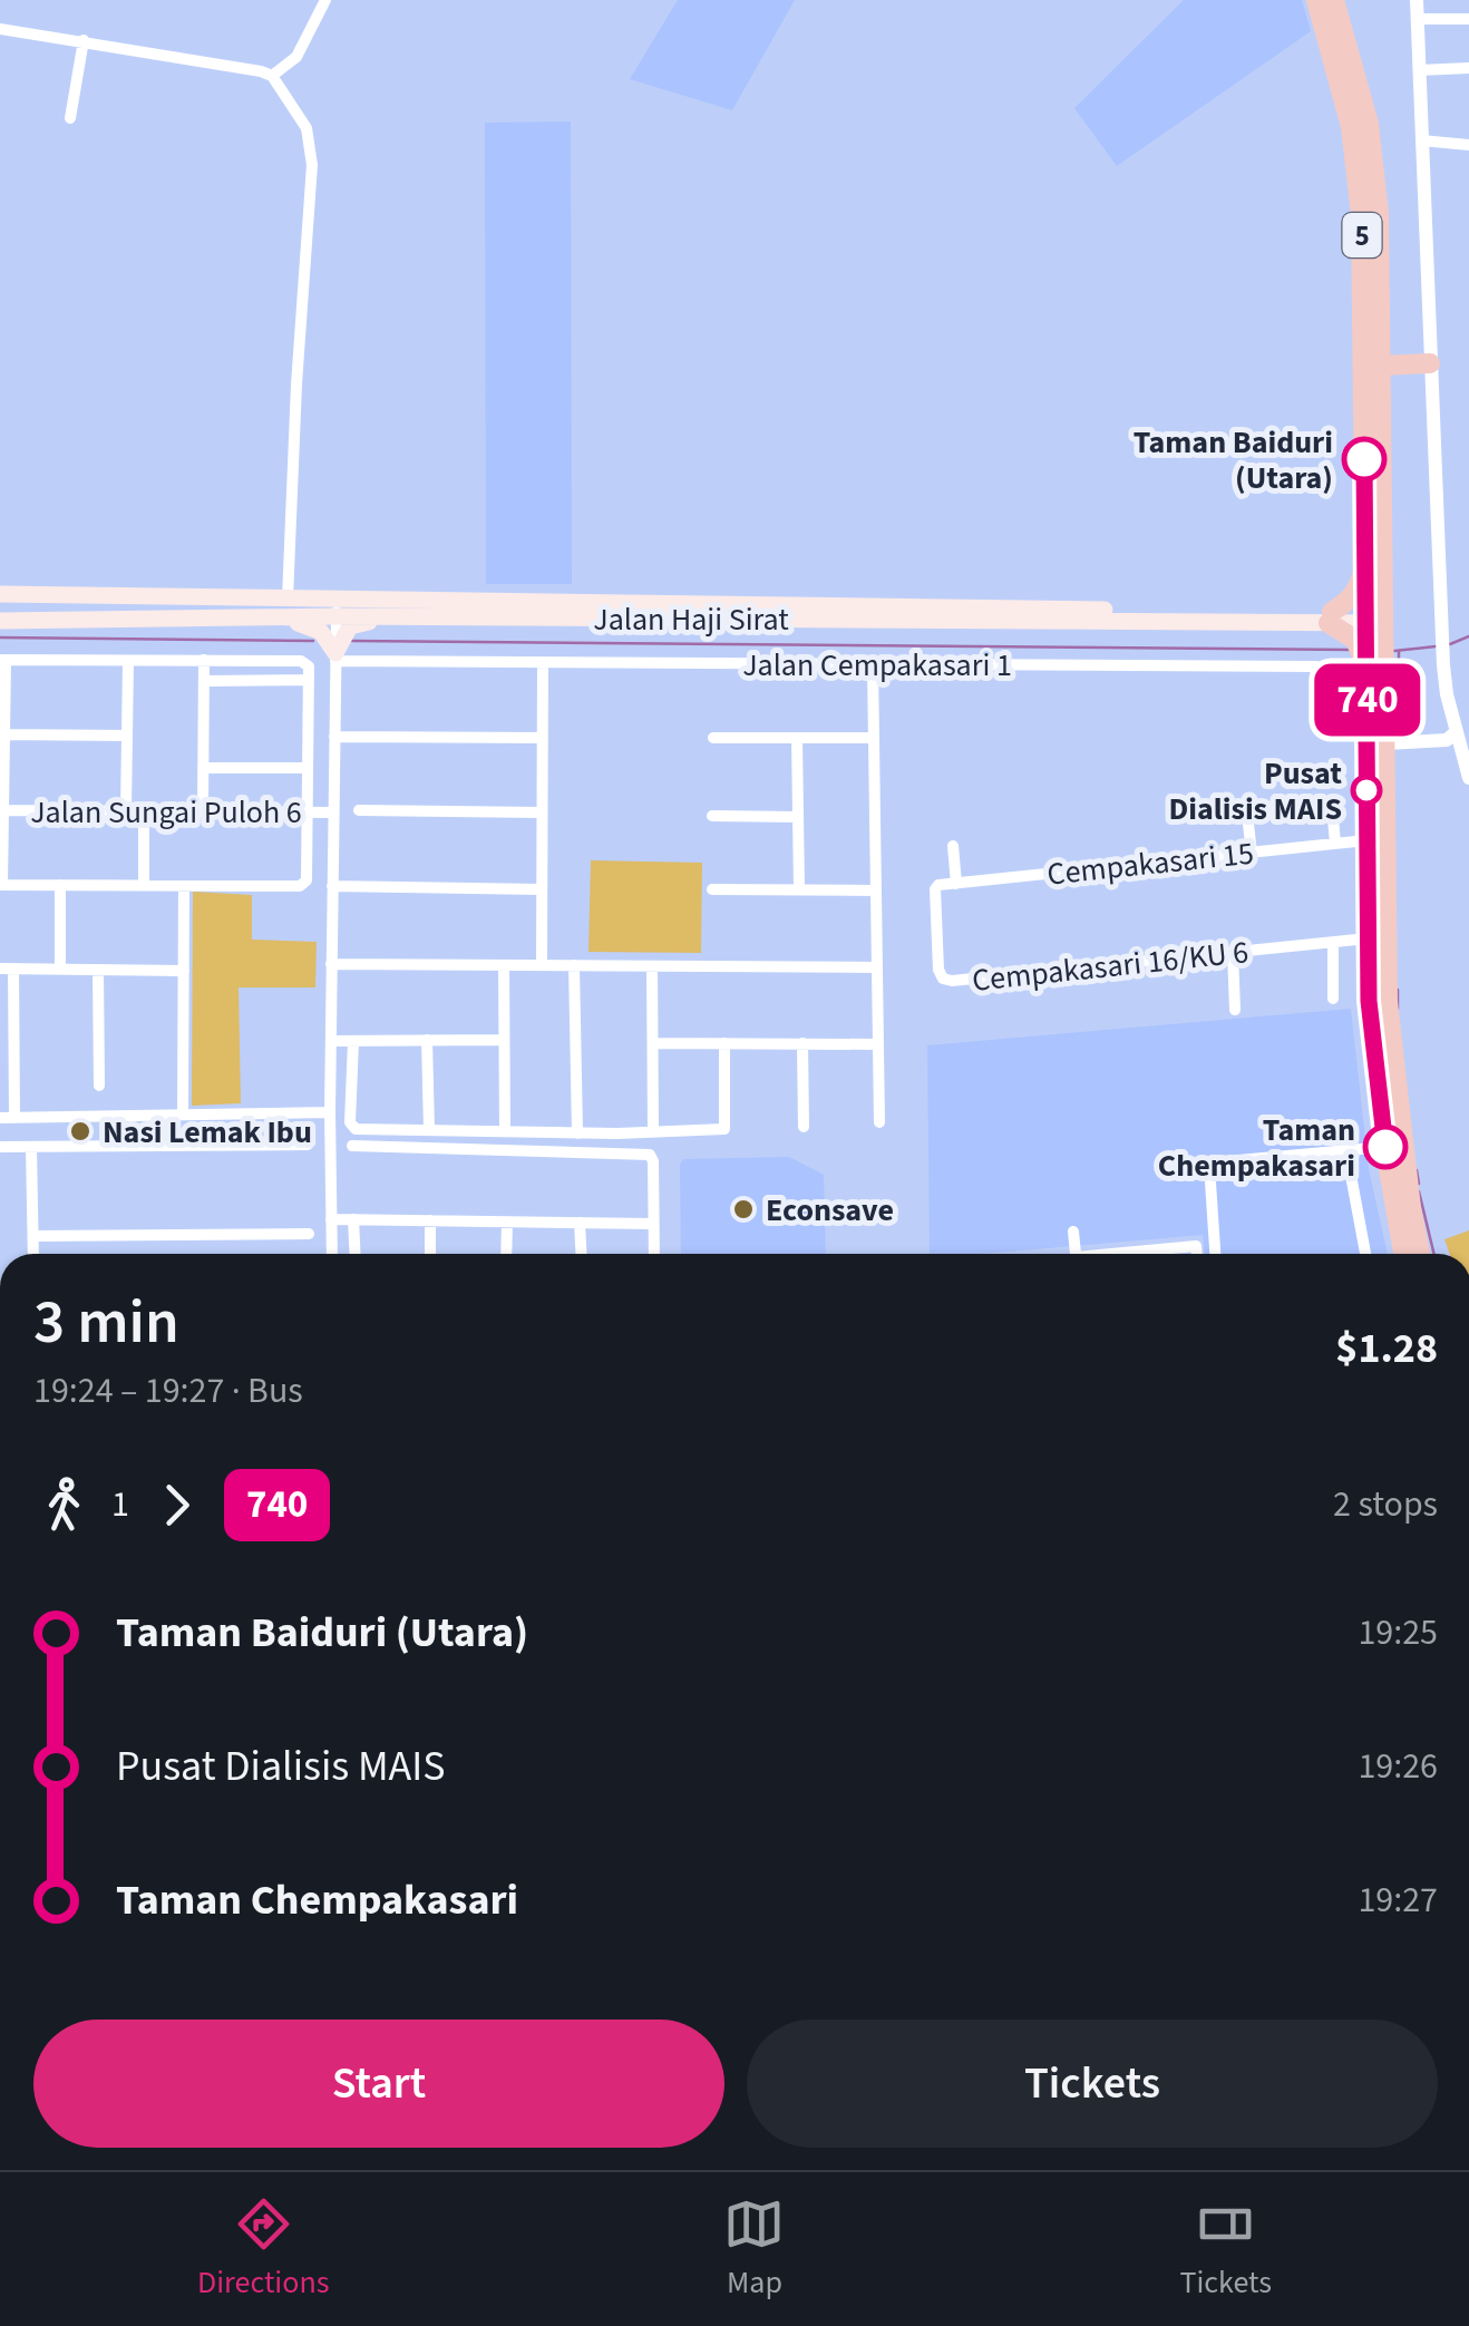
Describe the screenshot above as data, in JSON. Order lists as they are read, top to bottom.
{
  "streets": {
    "highway": ["5"],
    "main road": ["Jalan Haji Sirat"],
    "street": [
      "Jalan Cempakasari 1",
      "Jalan Sungai Puloh 6",
      "Cempakasari 15",
      "Cempakasari 16/KU 6"
    ]
  },
  "crossings": [
    ["5", "Jalan Haji Sirat"],
    ["5", "Jalan Cempakasari 1"],
    ["5", "Cempakasari 15"],
    ["5", "Cempakasari 16/KU 6"],
    ["Cempakasari 15", "Cempakasari 16/KU 6"]
  ],
  "places": [
    "Taman Baiduri (Utara)",
    "Pusat Dialisis MAIS",
    "Nasi Lemak Ibu",
    "Taman Chempakasari",
    "Econsave"
  ],
  "lines": ["bus line 740"],
  "page": {
    "on_map": "740",
    "heading": ["3 min", "19:24 – 19:27 · Bus", "$1.28"],
    "legs": ["1", "740", "2 stops"],
    "list": [
      {
        "name": "Taman Baiduri (Utara)",
        "value": "19:25"
      },
      {
        "name": "Pusat Dialisis MAIS",
        "value": "19:26"
      },
      {
        "name": "Taman Chempakasari",
        "value": "19:27"
      }
    ],
    "buttons": ["Start", "Tickets"],
    "tabs": ["Directions", "Map", "Tickets"]
  }
}
